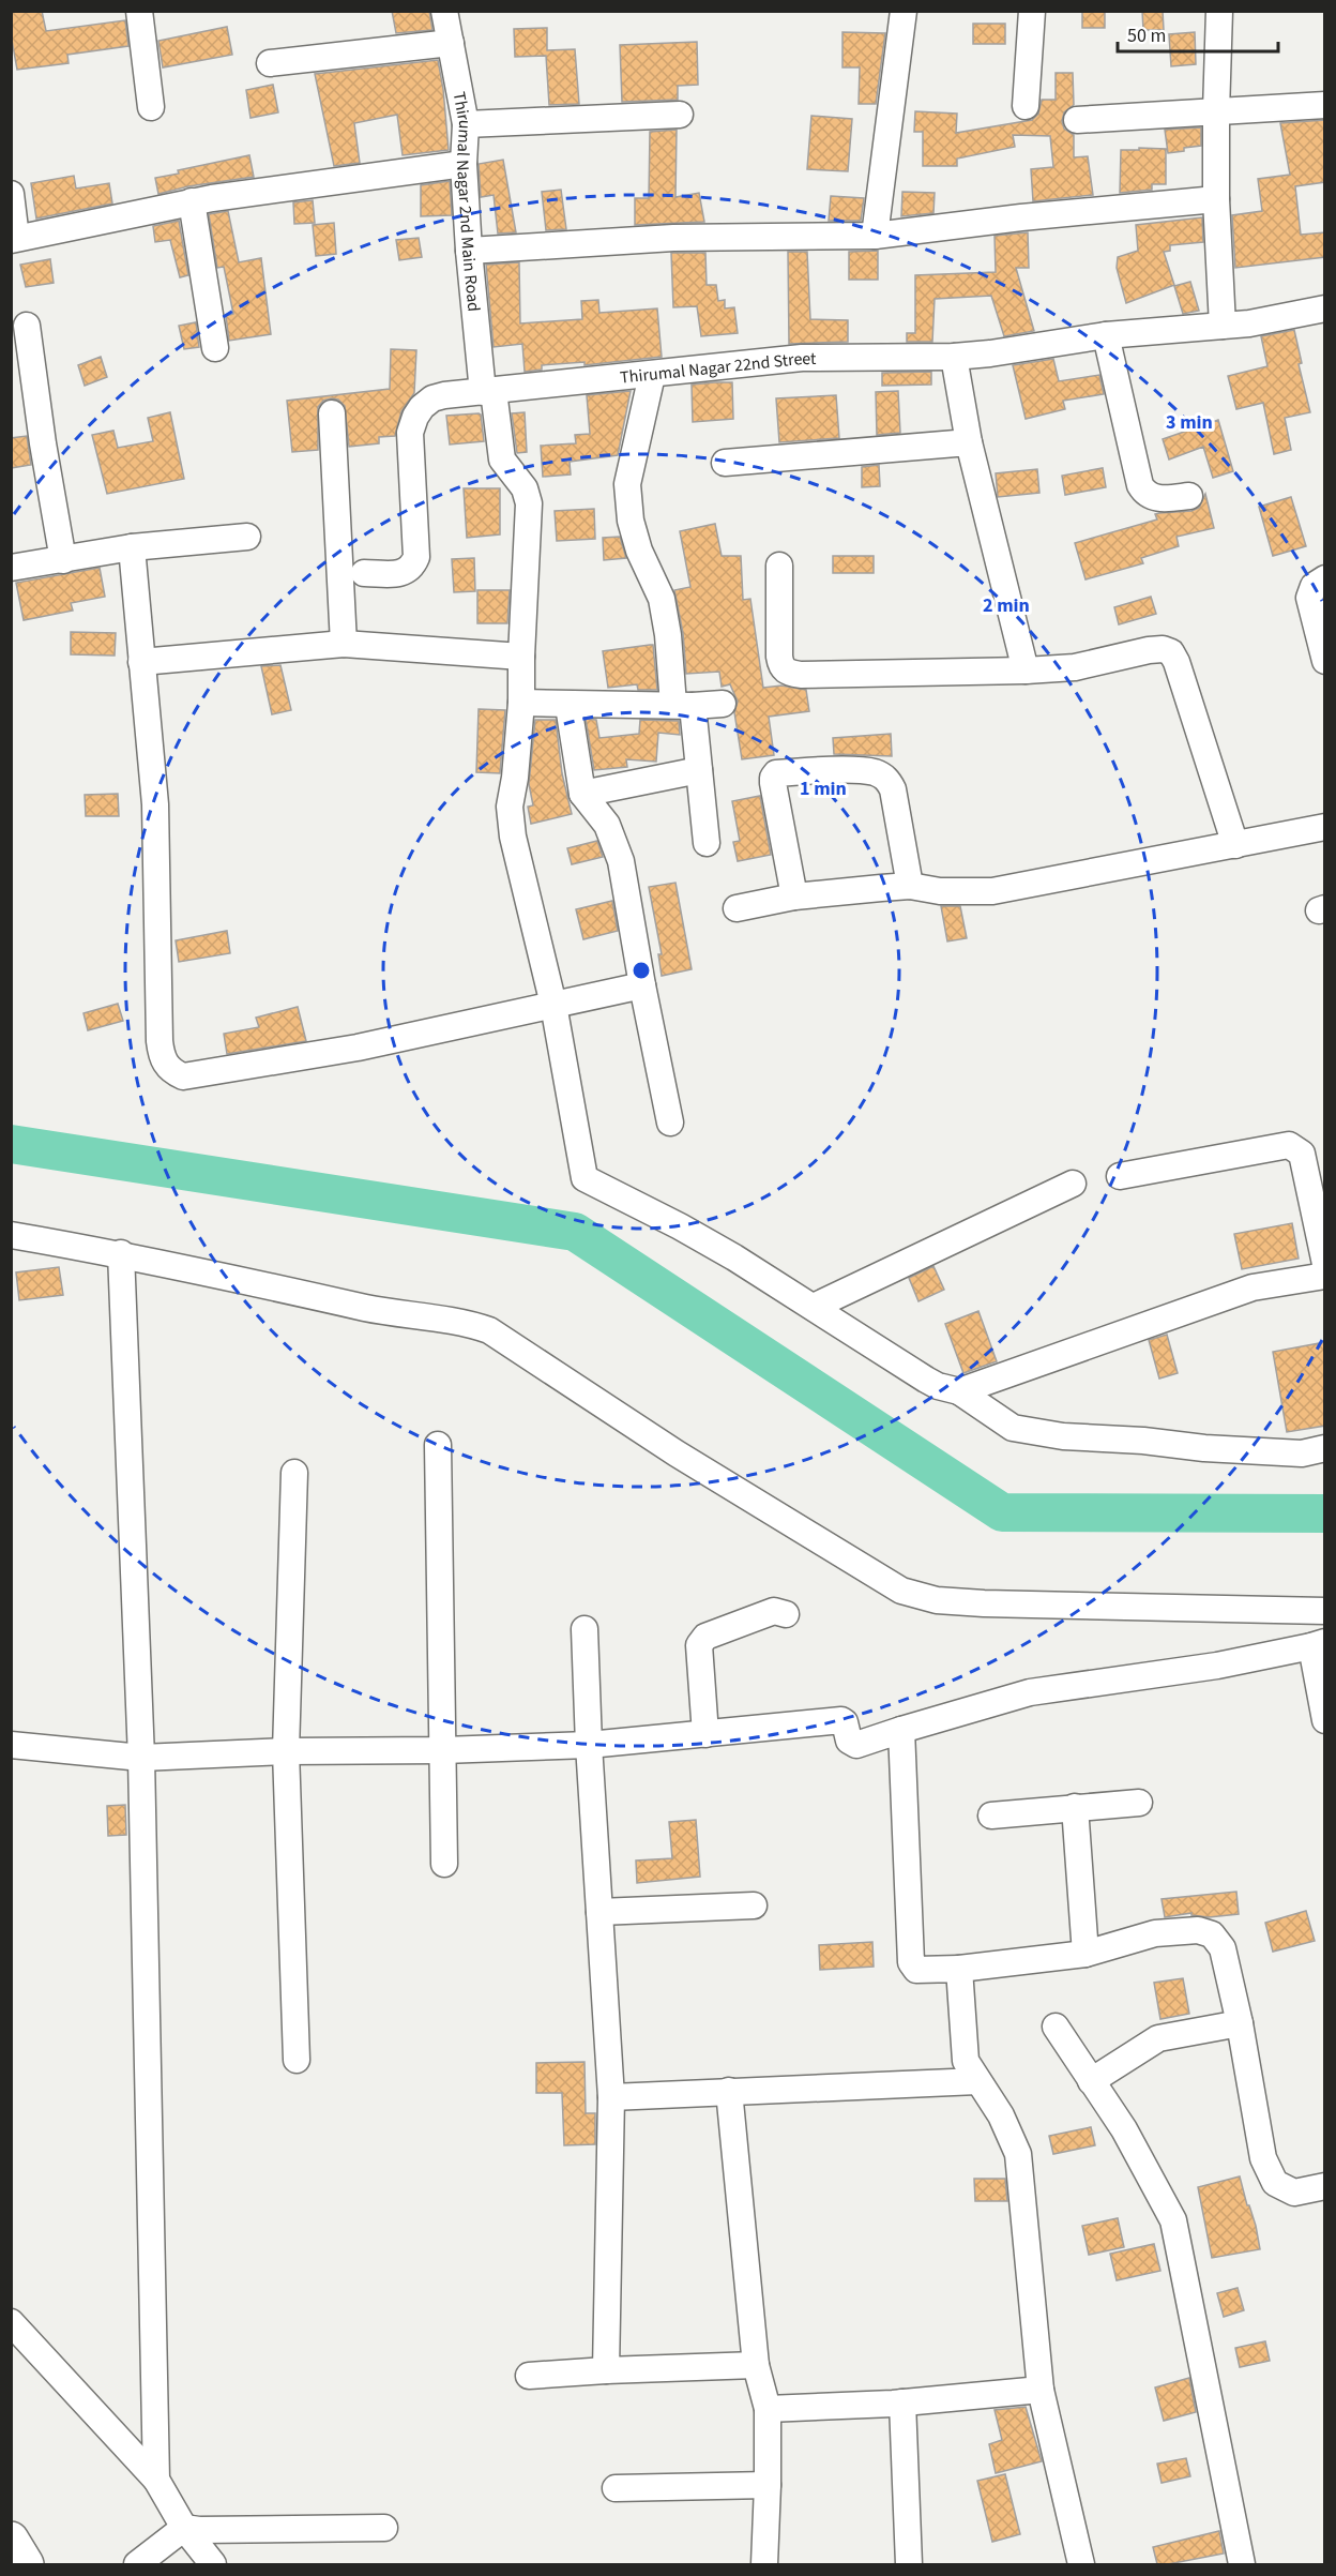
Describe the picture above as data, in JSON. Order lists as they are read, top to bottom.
{
  "streets": {
    "street": ["Thirumal Nagar 2nd Main Road", "Thirumal Nagar 22nd Street"]
  },
  "crossings": [
    ["Thirumal Nagar 2nd Main Road", "Thirumal Nagar 22nd Street"]
  ],
  "scale_bar": "50 m",
  "rings": ["3 min", "2 min", "1 min"]
}
